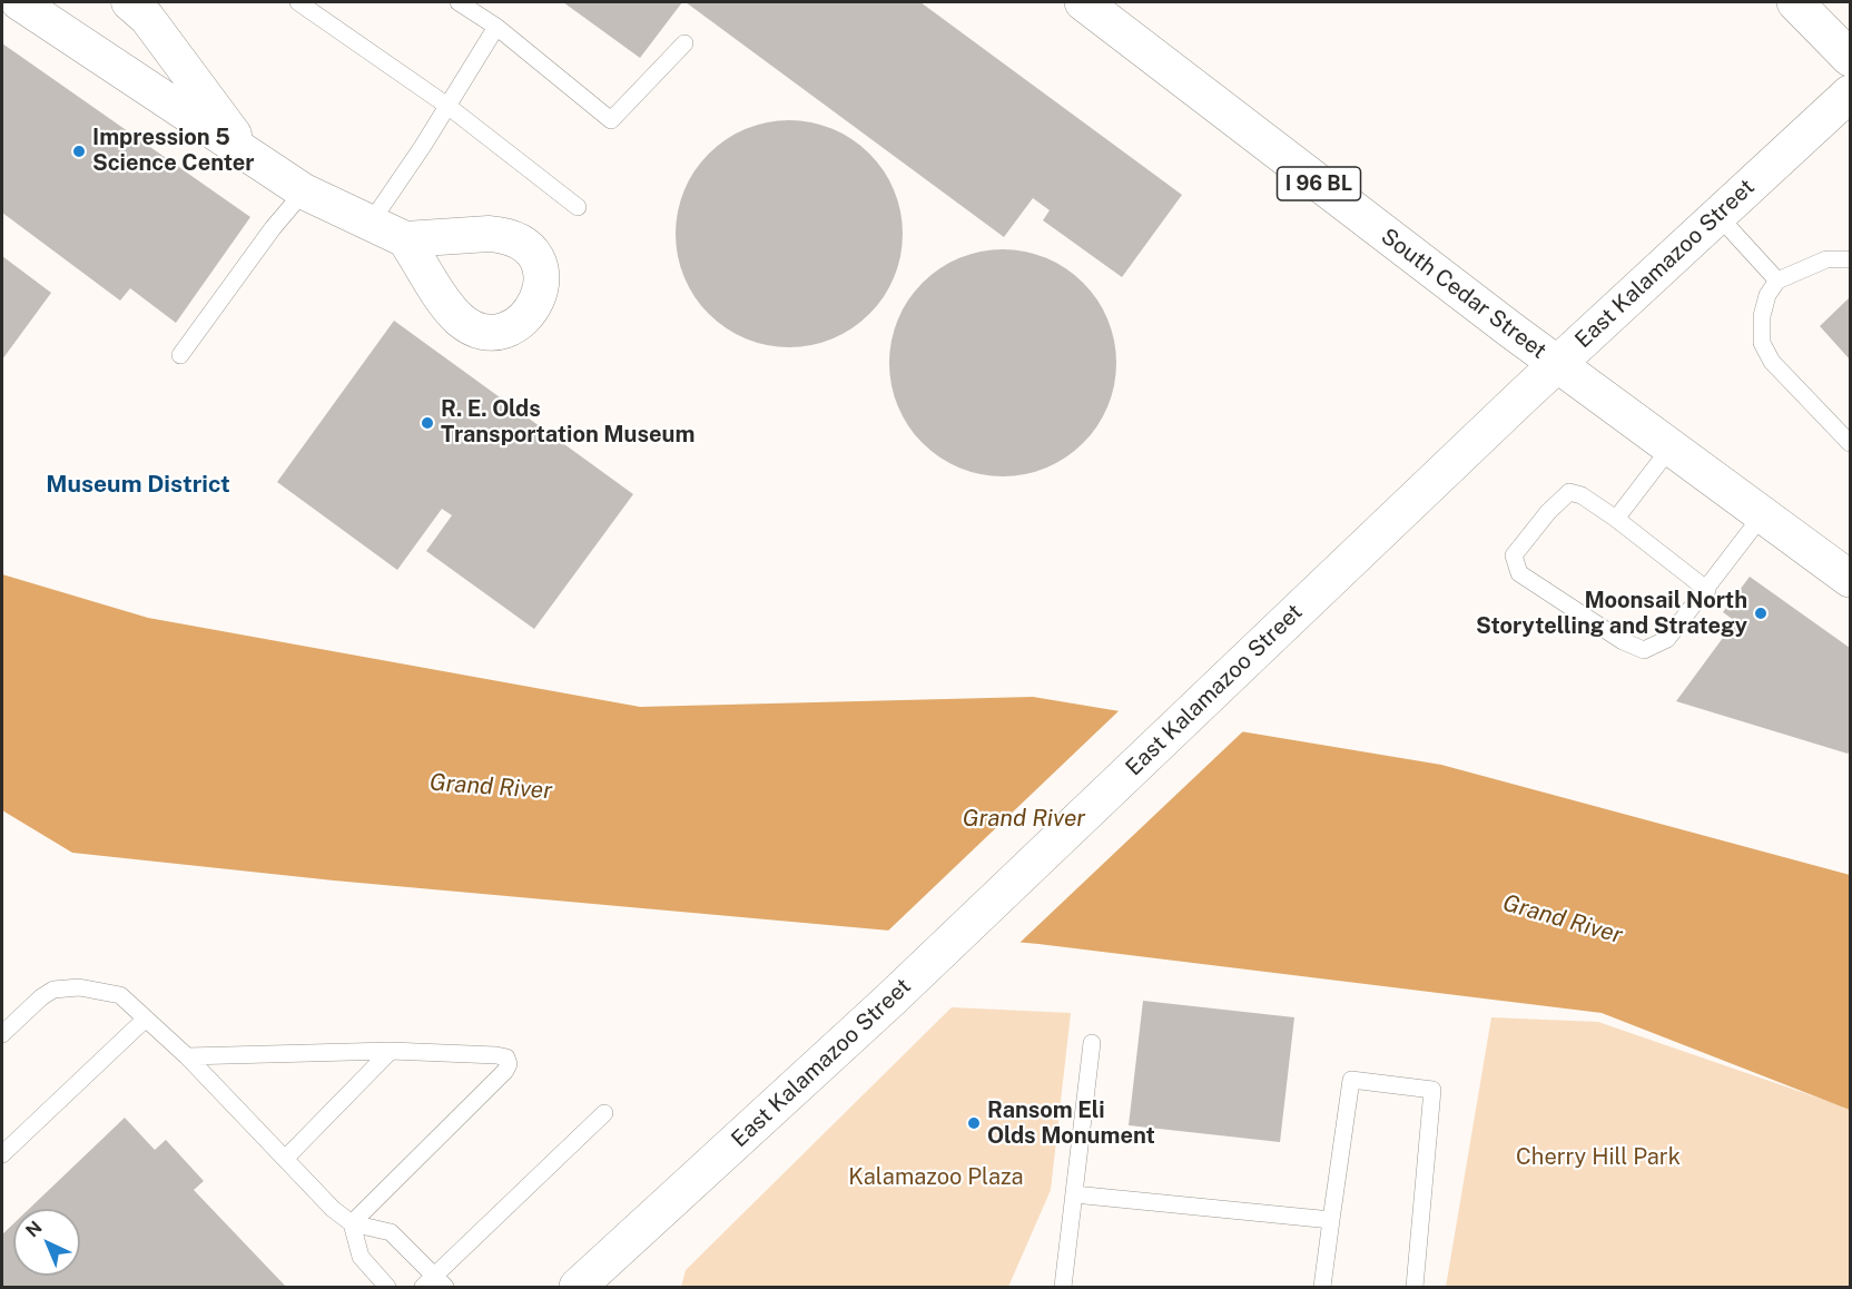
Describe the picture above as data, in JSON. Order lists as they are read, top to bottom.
{
  "streets": {
    "street": ["I 96 BL", "East Kalamazoo Street", "South Cedar Street"]
  },
  "crossings": [
    ["East Kalamazoo Street", "South Cedar Street"]
  ],
  "districts": ["Museum District"],
  "water": ["Grand River"],
  "parks": ["Cherry Hill Park", "Kalamazoo Plaza"],
  "places": [
    "Impression 5 Science Center",
    "R. E. Olds Transportation Museum",
    "Moonsail North Storytelling and Strategy",
    "Ransom Eli Olds Monument"
  ],
  "north": "top left"
}
